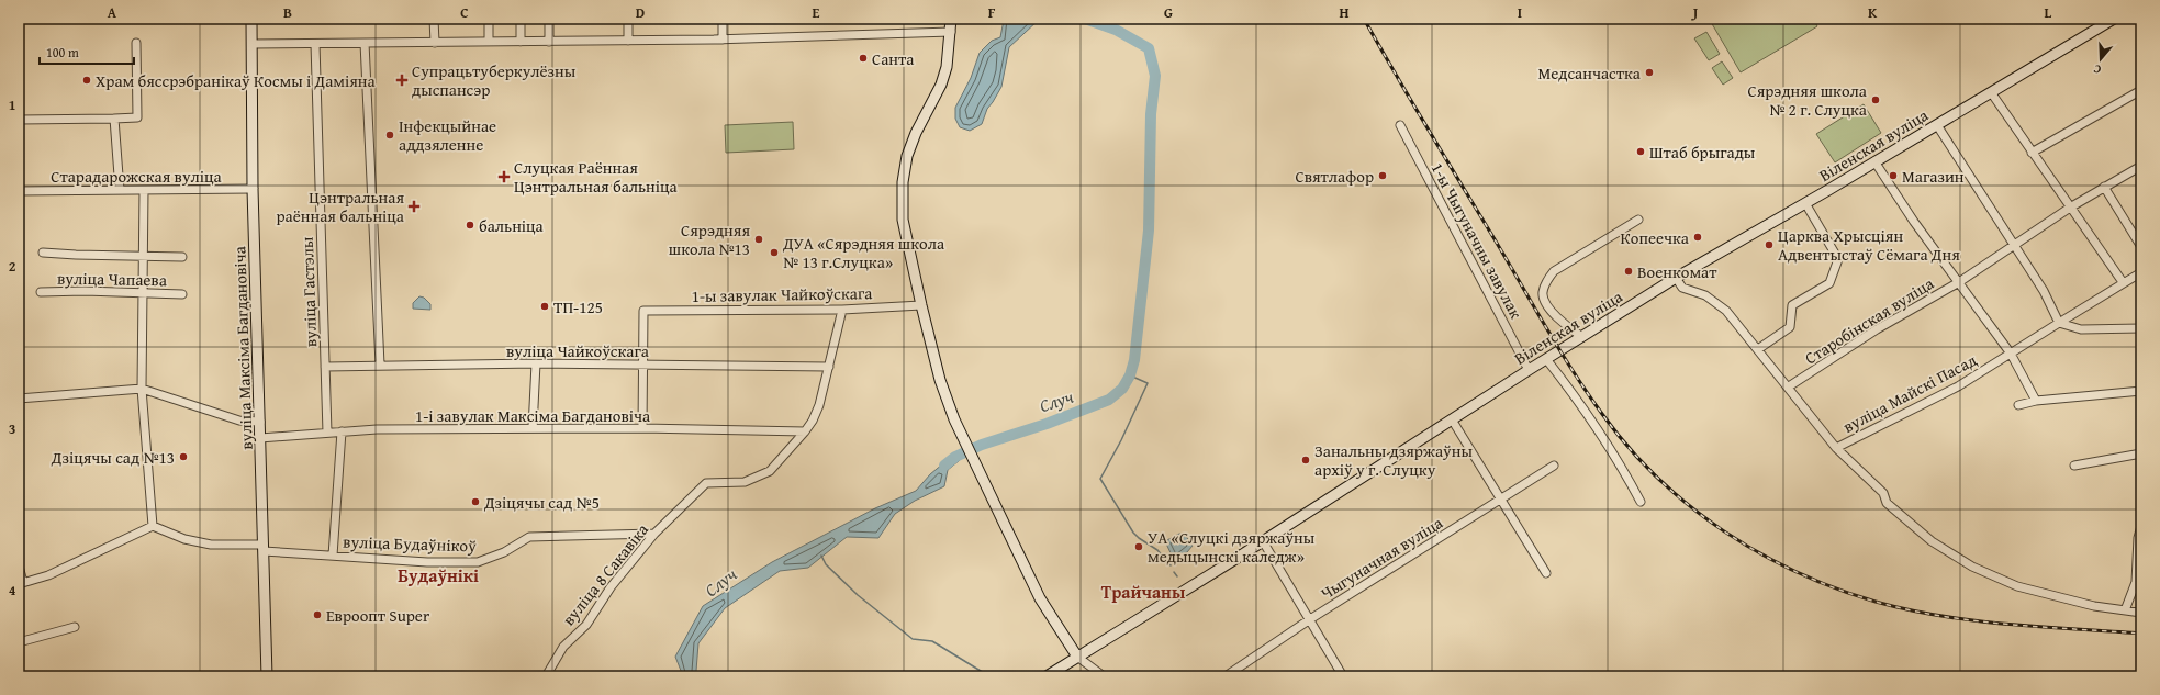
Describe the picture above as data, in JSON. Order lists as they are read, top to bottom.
{
  "streets": {
    "main road": ["Віленская вуліца", "вуліца Максіма Багдановіча"],
    "street": [
      "Старадарожская вуліца",
      "1-ы Чыгуначны завулак",
      "вуліца Чапаева",
      "вуліца Гастэлы",
      "1-ы завулак Чайкоўскага",
      "Старобінская вуліца",
      "вуліца Чайкоўскага",
      "вуліца Майскі Пасад",
      "1-і завулак Максіма Багдановіча",
      "вуліца Будаўнікоў",
      "Чыгуначная вуліца",
      "вуліца 8 Сакавіка"
    ]
  },
  "crossings": [
    ["Віленская вуліца", "1-ы Чыгуначны завулак"],
    ["Віленская вуліца", "вуліца Майскі Пасад"],
    ["Старадарожская вуліца", "вуліца Максіма Багдановіча"],
    ["вуліца Гастэлы", "вуліца Чайкоўскага"],
    ["вуліца Гастэлы", "1-і завулак Максіма Багдановіча"],
    ["1-ы завулак Чайкоўскага", "вуліца Чайкоўскага"],
    ["1-ы завулак Чайкоўскага", "вуліца 8 Сакавіка"],
    ["Старобінская вуліца", "вуліца Майскі Пасад"],
    ["вуліца Максіма Багдановіча", "1-і завулак Максіма Багдановіча"],
    ["вуліца Максіма Багдановіча", "вуліца Будаўнікоў"],
    ["вуліца Чайкоўскага", "вуліца 8 Сакавіка"],
    ["1-і завулак Максіма Багдановіча", "вуліца 8 Сакавіка"],
    ["вуліца Будаўнікоў", "вуліца 8 Сакавіка"]
  ],
  "districts": ["Будаўнікі", "Трайчаны"],
  "water": ["Случ"],
  "places": {
    "other": [
      "Санта",
      "Медсанчастка",
      "Храм бяссрэбранікаў Космы і Даміяна",
      "Сярэдняя школа № 2 г. Слуцка",
      "Інфекцыйнае аддзяленне",
      "Штаб брыгады",
      "Святлафор",
      "Магазин",
      "бальніца",
      "Копеечка",
      "Сярэдняя школа №13",
      "Царква Хрысціян Адвентыстаў Сёмага Дня",
      "ДУА «Сярэдняя школа № 13 г.Слуцка»",
      "Военкомат",
      "ТП-125",
      "Дзіцячы сад №13",
      "Занальны дзяржаўны архіў у г. Слуцку",
      "Дзіцячы сад №5",
      "УА «Слуцкі дзяржаўны медыцынскі каледж»",
      "Евроопт Super"
    ],
    "health": ["Супрацьтуберкулёзны дыспансэр", "Слуцкая Раённая Цэнтральная бальніца", "Цэнтральная раённая бальніца"]
  },
  "scale_bar": "100 m",
  "north": "bottom",
  "grid": {
    "columns": [
      "A",
      "B",
      "C",
      "D",
      "E",
      "F",
      "G",
      "H",
      "I",
      "J",
      "K",
      "L"
    ],
    "rows": [
      "1",
      "2",
      "3",
      "4"
    ]
  }
}
